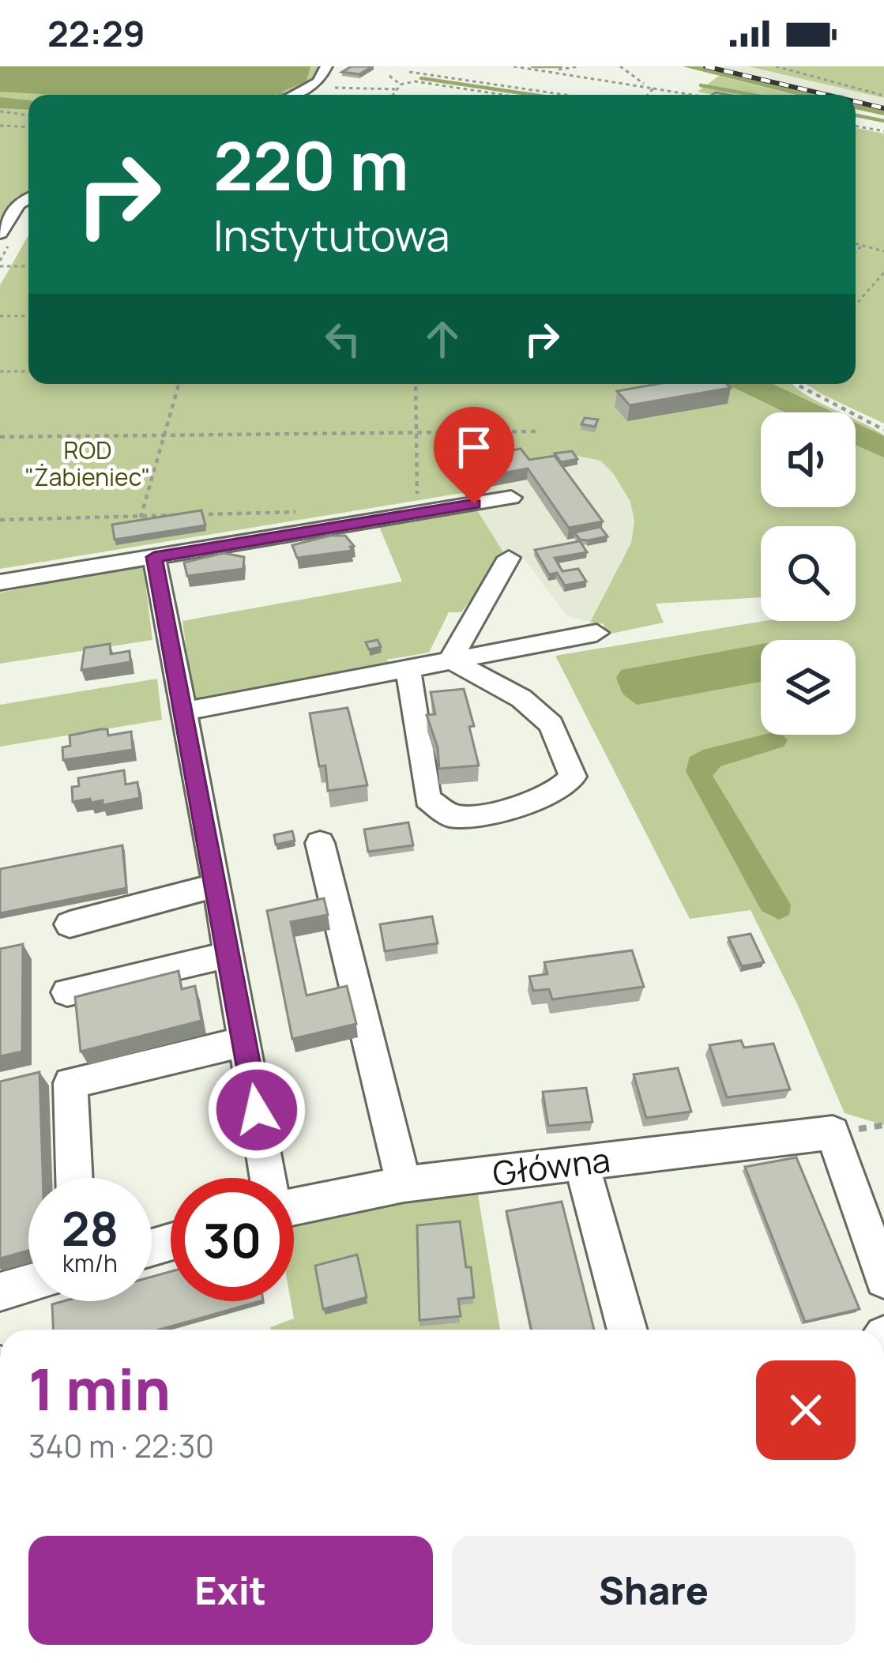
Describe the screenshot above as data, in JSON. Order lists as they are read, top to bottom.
{
  "streets": {
    "street": ["Główna"]
  },
  "parks": ["ROD \"Żabieniec\""],
  "page": {
    "status": "22:29",
    "turn": ["220 m", "Instytutowa"],
    "speed": "28 km/h",
    "limit": "30",
    "heading": ["1 min", "340 m · 22:30"],
    "buttons": ["Exit", "Share"]
  }
}
